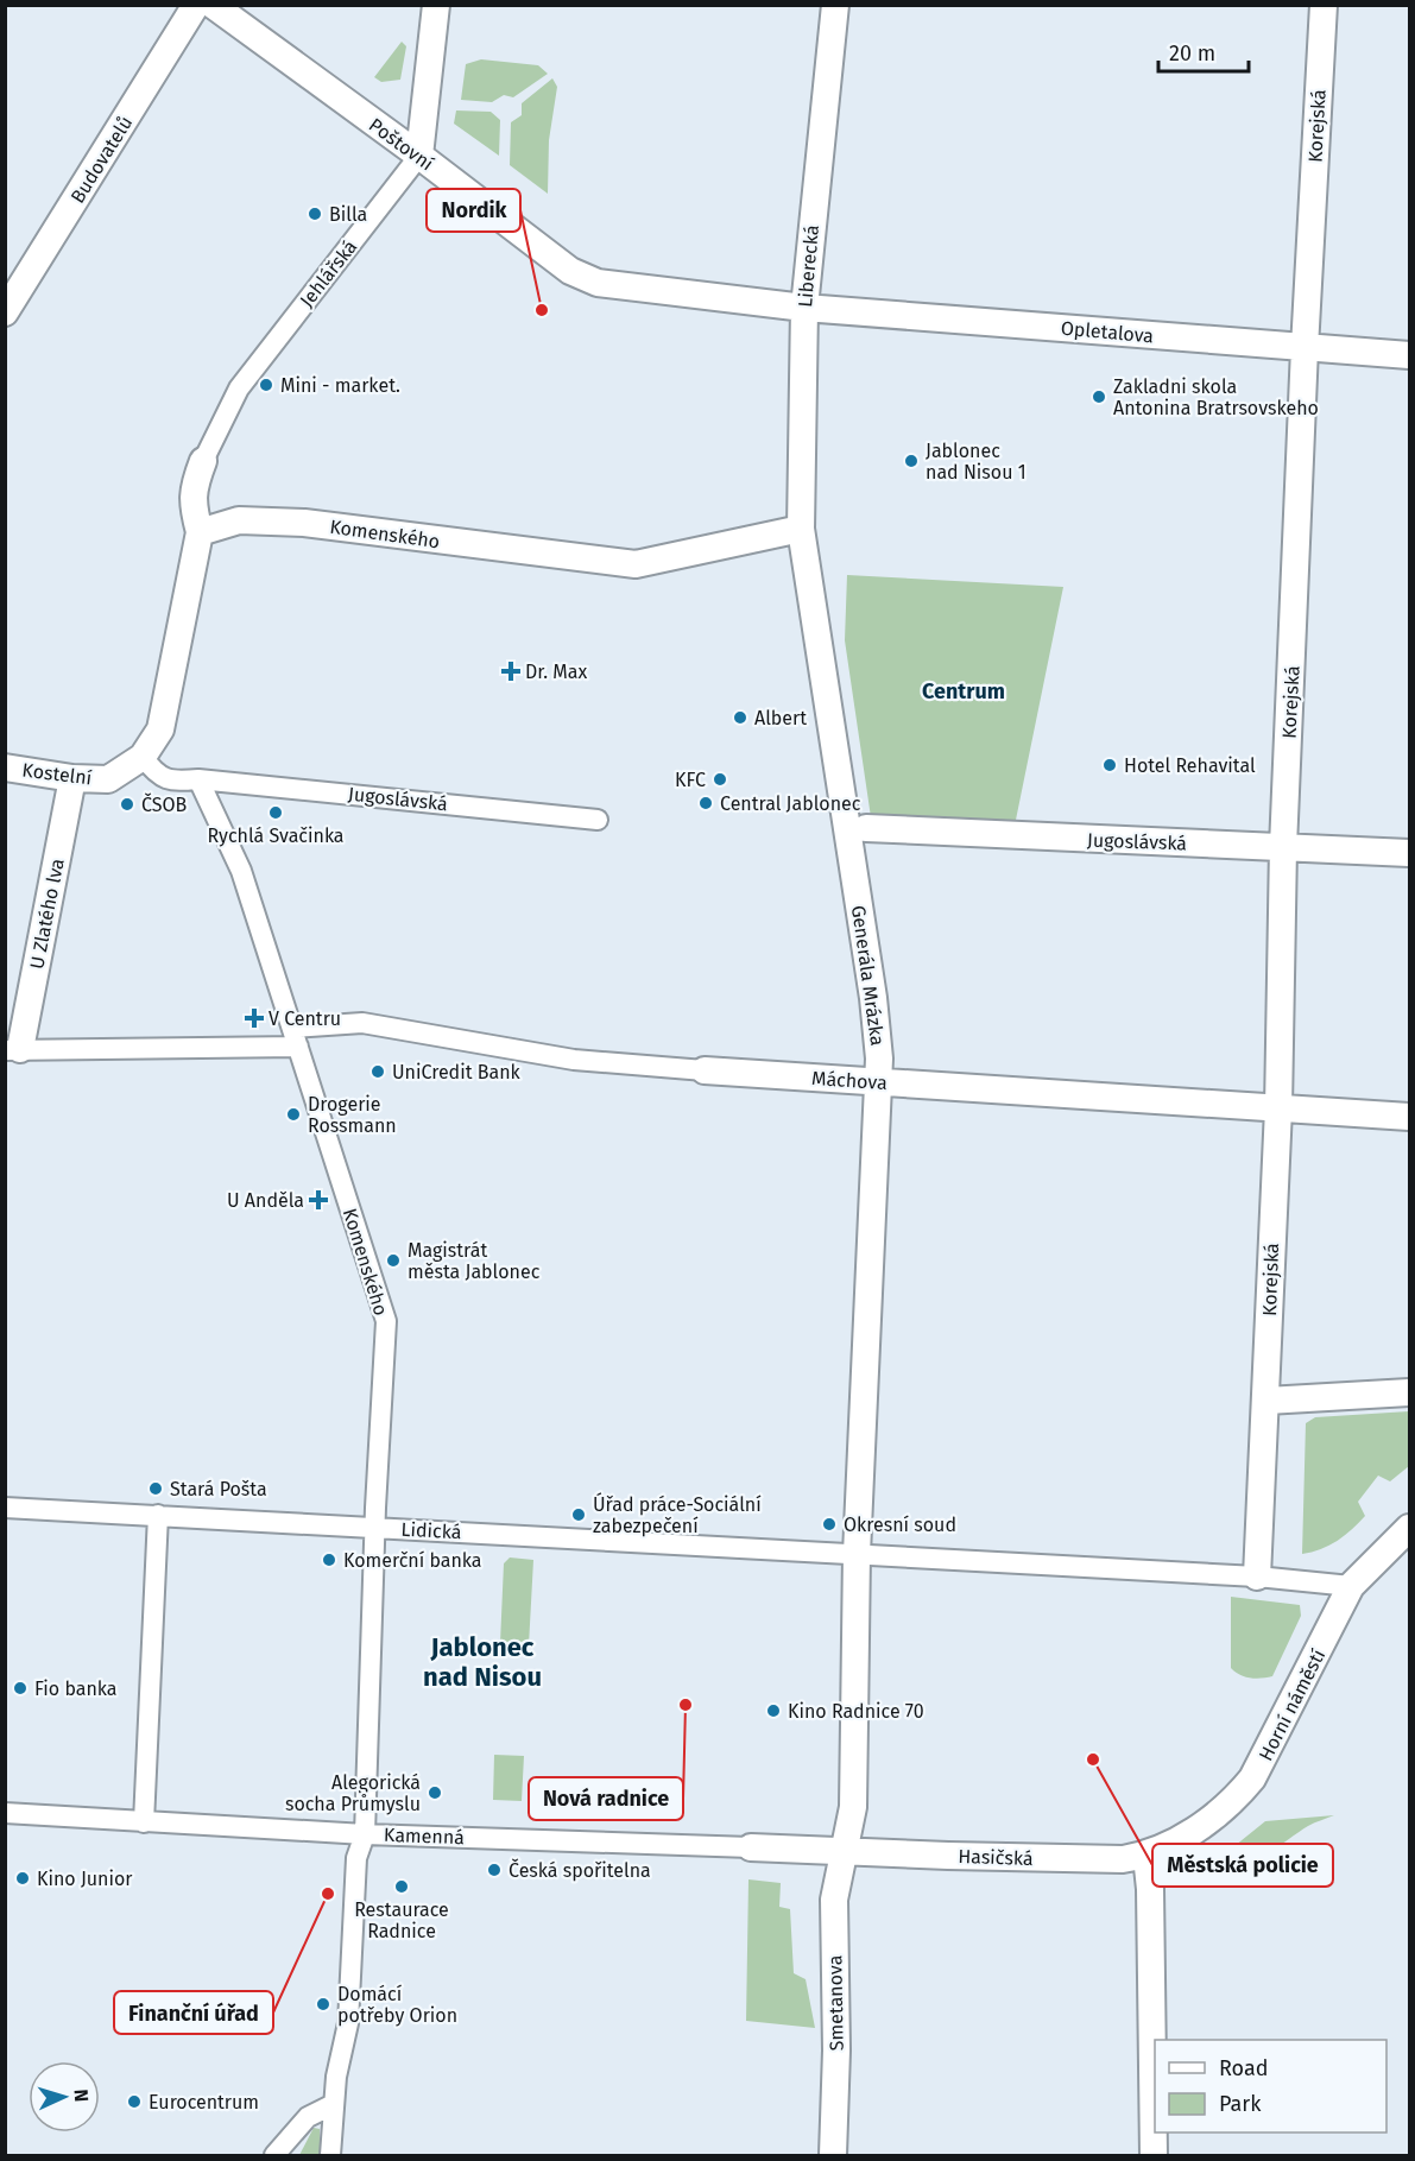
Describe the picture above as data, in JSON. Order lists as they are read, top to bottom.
{
  "streets": {
    "street": [
      "Korejská",
      "Poštovní",
      "Budovatelů",
      "Liberecká",
      "Jehlářská",
      "Opletalova",
      "Komenského",
      "Kostelní",
      "Jugoslávská",
      "U Zlatého lva",
      "Generála Mrázka",
      "Máchova",
      "Lidická",
      "Horní náměstí",
      "Kamenná",
      "Hasičská",
      "Smetanova"
    ]
  },
  "crossings": [
    ["Korejská", "Opletalova"],
    ["Korejská", "Jugoslávská"],
    ["Korejská", "Máchova"],
    ["Korejská", "Lidická"],
    ["Poštovní", "Liberecká"],
    ["Poštovní", "Jehlářská"],
    ["Poštovní", "Opletalova"],
    ["Liberecká", "Opletalova"],
    ["Liberecká", "Komenského"],
    ["Liberecká", "Generála Mrázka"],
    ["Jehlářská", "Komenského"],
    ["Komenského", "Jugoslávská"],
    ["Komenského", "Generála Mrázka"],
    ["Komenského", "Máchova"],
    ["Komenského", "Lidická"],
    ["Komenského", "Kamenná"],
    ["Kostelní", "U Zlatého lva"],
    ["U Zlatého lva", "Máchova"],
    ["Generála Mrázka", "Máchova"],
    ["Generála Mrázka", "Lidická"],
    ["Generála Mrázka", "Smetanova"],
    ["Lidická", "Horní náměstí"],
    ["Lidická", "Smetanova"],
    ["Horní náměstí", "Hasičská"],
    ["Kamenná", "Hasičská"],
    ["Kamenná", "Smetanova"],
    ["Hasičská", "Smetanova"]
  ],
  "districts": ["Centrum", "Jablonec nad Nisou"],
  "places": {
    "other": [
      "Billa",
      "Nordik",
      "Mini - market.",
      "Zakladni skola Antonina Bratrsovskeho",
      "Jablonec nad Nisou 1",
      "Albert",
      "Hotel Rehavital",
      "KFC",
      "Central Jablonec",
      "ČSOB",
      "Rychlá Svačinka",
      "UniCredit Bank",
      "Drogerie Rossmann",
      "Magistrát města Jablonec",
      "Stará Pošta",
      "Úřad práce-Sociální zabezpečení",
      "Okresní soud",
      "Komerční banka",
      "Fio banka",
      "Nová radnice",
      "Kino Radnice 70",
      "Městská policie",
      "Alegorická socha Průmyslu",
      "Česká spořitelna",
      "Kino Junior",
      "Restaurace Radnice",
      "Finanční úřad",
      "Domácí potřeby Orion",
      "Eurocentrum"
    ],
    "health": ["Dr. Max", "V Centru", "U Anděla"]
  },
  "legend": ["Road", "Park"],
  "scale_bar": "20 m",
  "north": "right"
}
